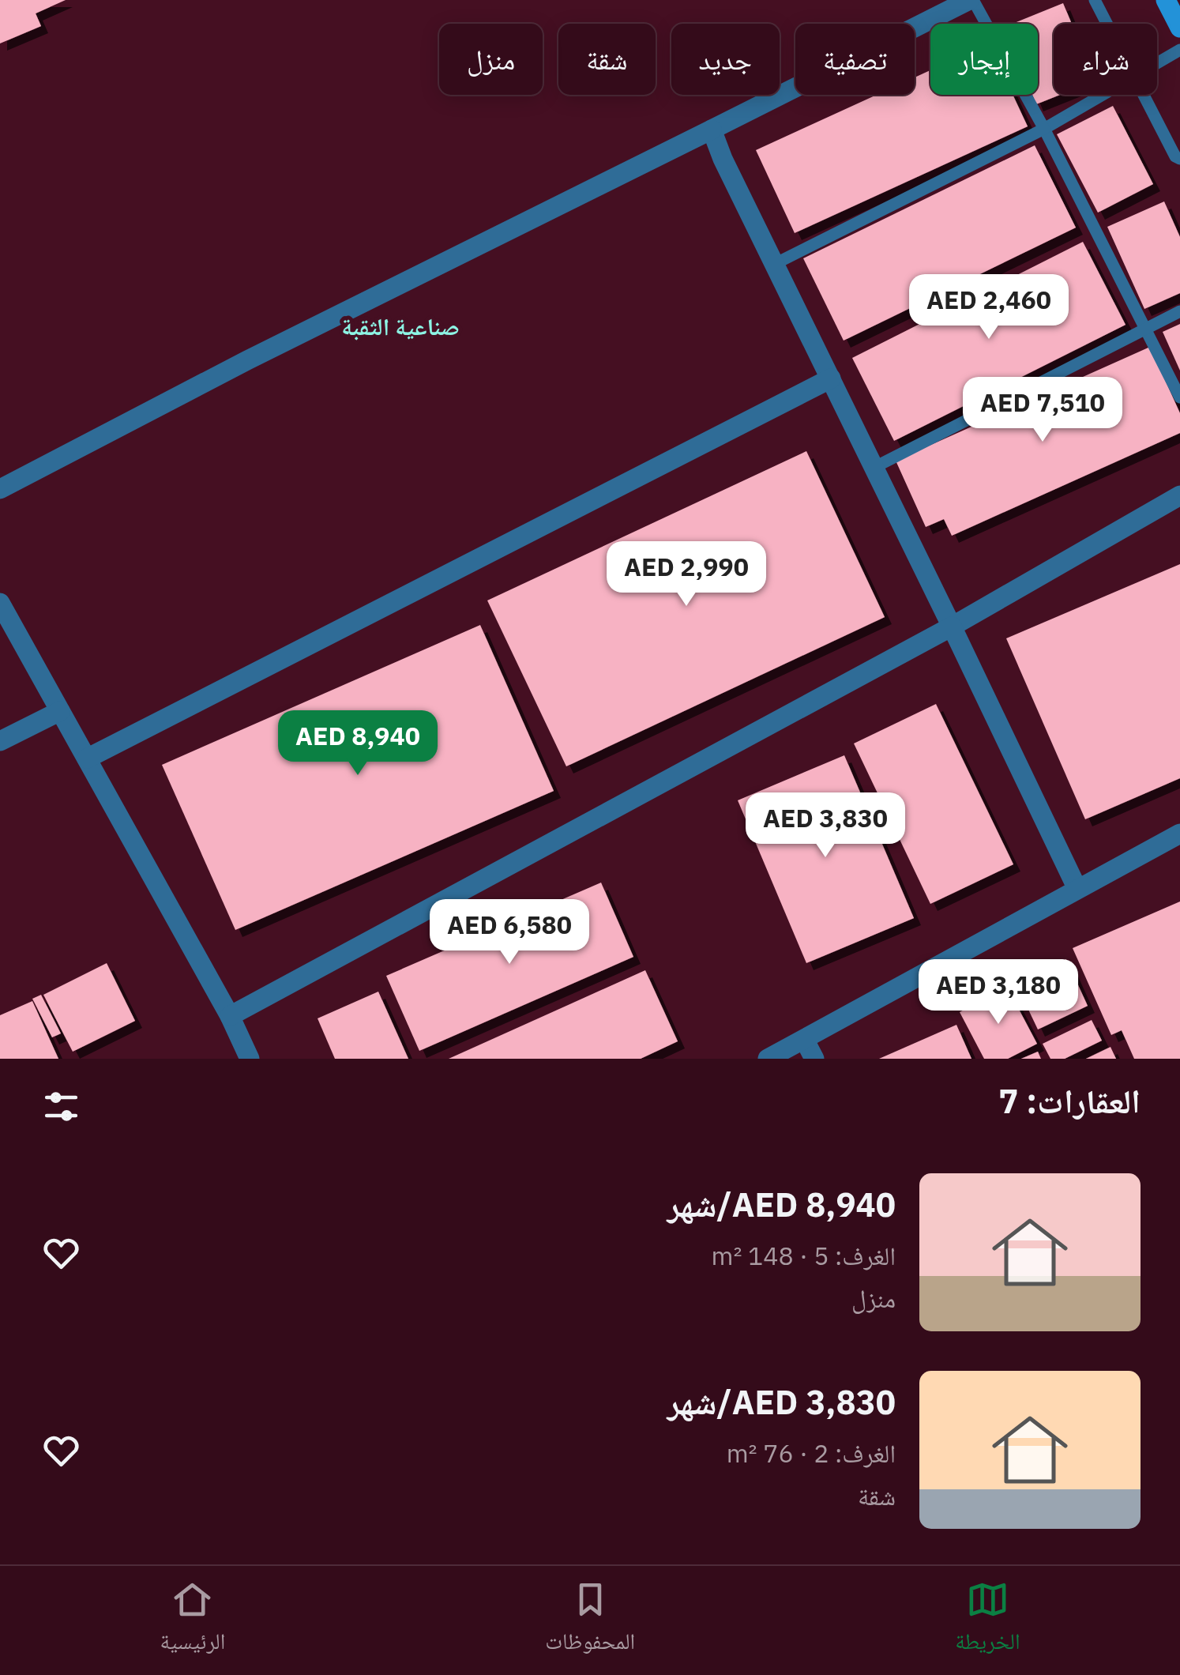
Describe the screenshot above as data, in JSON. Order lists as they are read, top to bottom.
{
  "districts": ["صناعية الثقبة"],
  "page": {
    "chip": [
      "شراء",
      "إيجار",
      "تصفية",
      "جديد",
      "شقة",
      "منزل"
    ],
    "price": [
      "AED 2,460",
      "AED 7,510",
      "AED 2,990",
      "AED 8,940",
      "AED 3,830",
      "AED 6,580",
      "AED 3,180"
    ],
    "heading": "العقارات: 7",
    "list": [
      {
        "name": "AED 8,940/شهر",
        "note": "الغرف: 5 · 148 m² · منزل"
      },
      {
        "name": "AED 3,830/شهر",
        "note": "الغرف: 2 · 76 m² · شقة"
      }
    ],
    "tabs": ["الخريطة", "المحفوظات", "الرئيسية"]
  }
}
